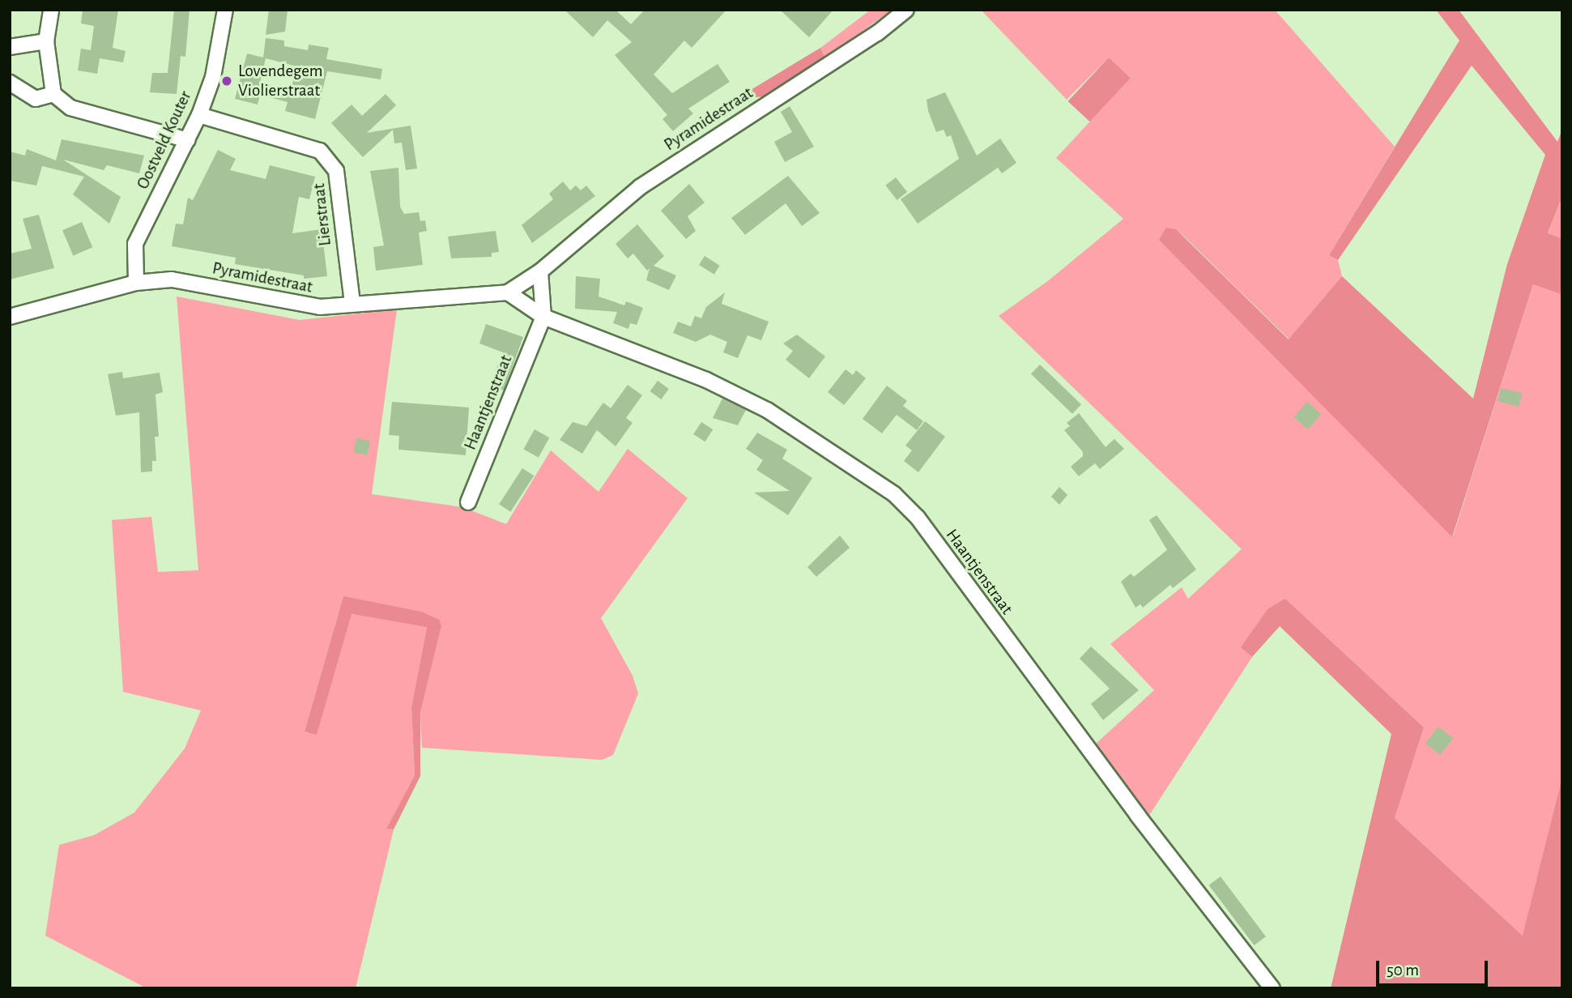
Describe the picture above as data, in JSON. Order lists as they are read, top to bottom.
{
  "streets": {
    "street": [
      "Pyramidestraat",
      "Oostveld Kouter",
      "Lierstraat",
      "Haantjenstraat"
    ]
  },
  "crossings": [
    ["Pyramidestraat", "Oostveld Kouter"],
    ["Pyramidestraat", "Lierstraat"],
    ["Pyramidestraat", "Haantjenstraat"],
    ["Oostveld Kouter", "Lierstraat"]
  ],
  "places": ["Lovendegem Violierstraat"],
  "scale_bar": "50 m"
}
